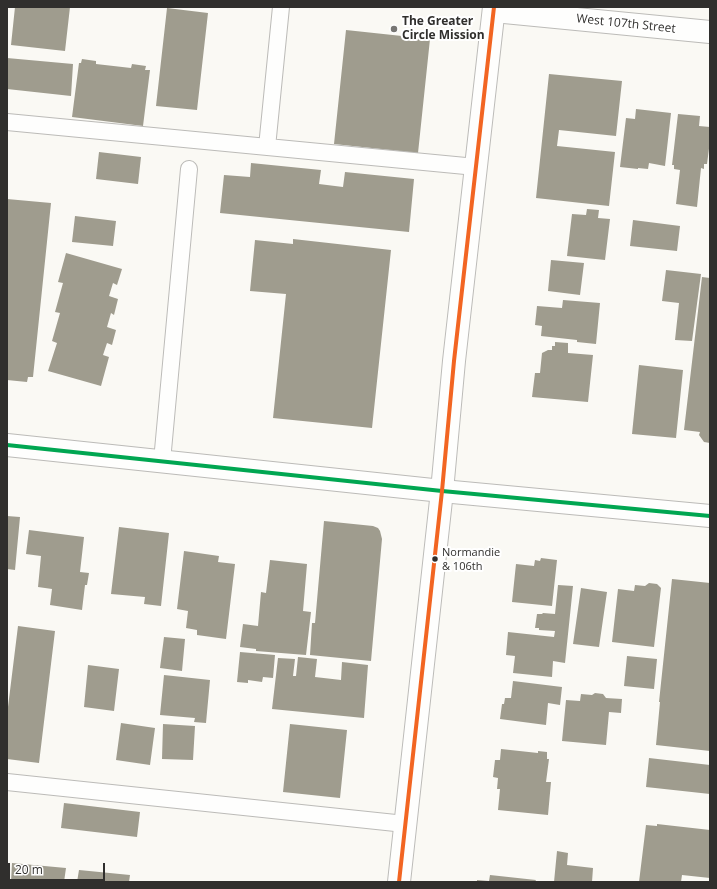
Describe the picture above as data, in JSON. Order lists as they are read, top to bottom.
{
  "streets": {
    "street": ["West 107th Street"]
  },
  "places": ["The Greater Circle Mission", "Normandie & 106th"],
  "scale_bar": "20 m"
}
